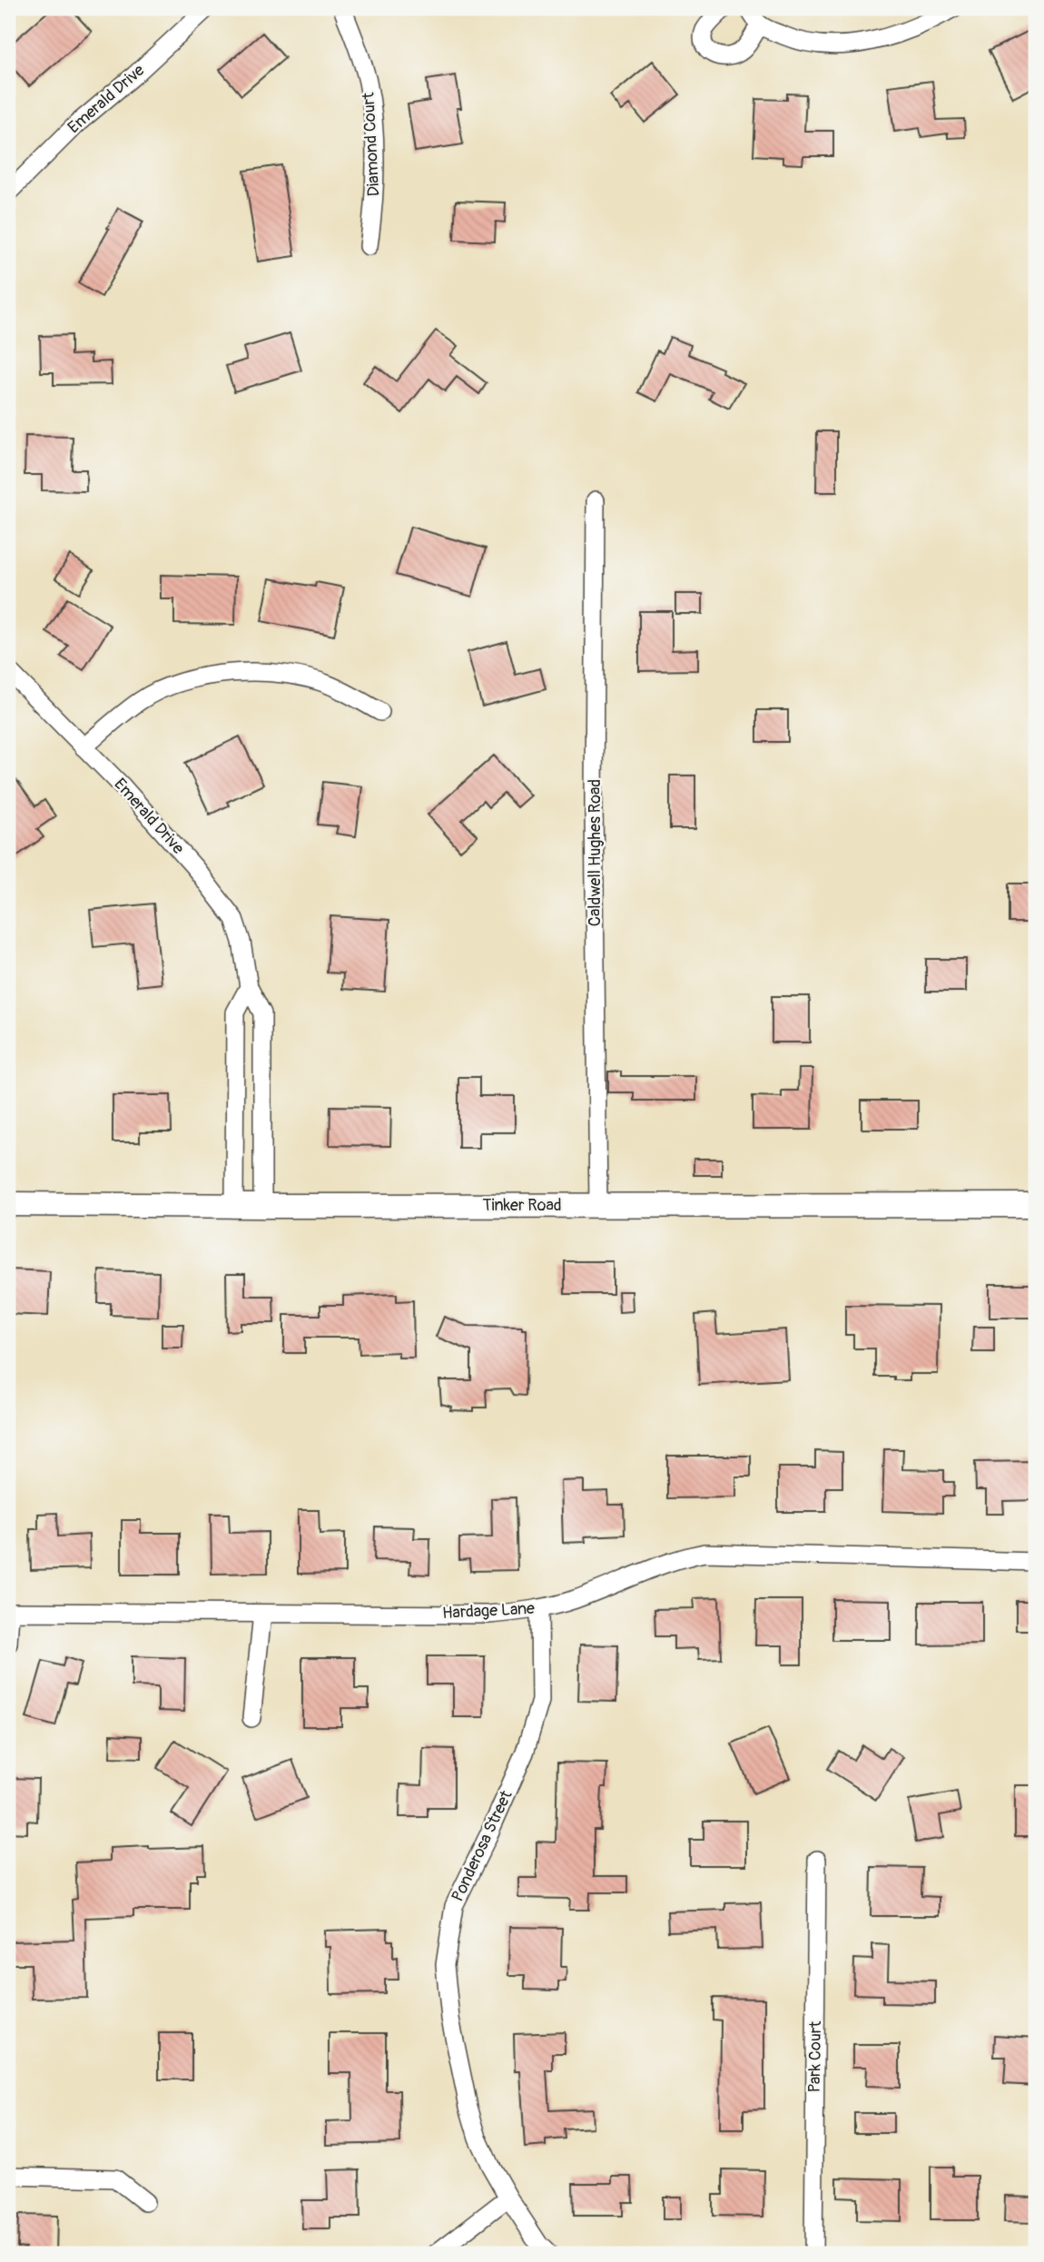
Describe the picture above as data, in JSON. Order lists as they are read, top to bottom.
{
  "streets": {
    "main road": ["Tinker Road"],
    "street": [
      "Emerald Drive",
      "Diamond Court",
      "Caldwell Hughes Road",
      "Hardage Lane",
      "Ponderosa Street",
      "Park Court"
    ]
  },
  "crossings": [
    ["Emerald Drive", "Tinker Road"],
    ["Caldwell Hughes Road", "Tinker Road"],
    ["Hardage Lane", "Ponderosa Street"]
  ]
}
